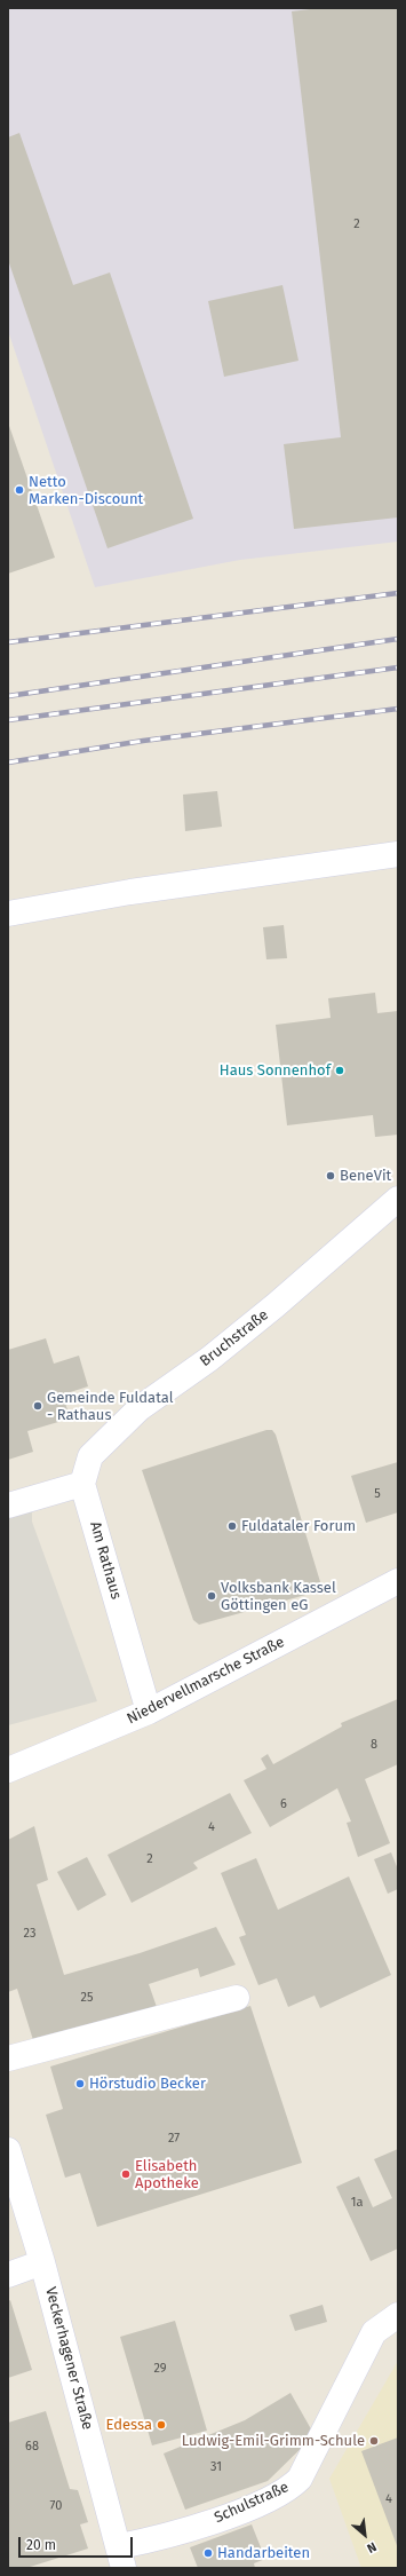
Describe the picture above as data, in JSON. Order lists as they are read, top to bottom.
{
  "streets": {
    "street": [
      "Bruchstraße",
      "Am Rathaus",
      "Niedervellmarsche Straße",
      "Veckerhagener Straße",
      "Schulstraße"
    ]
  },
  "crossings": [
    ["Bruchstraße", "Am Rathaus"],
    ["Am Rathaus", "Niedervellmarsche Straße"],
    ["Veckerhagener Straße", "Schulstraße"]
  ],
  "places": [
    "Netto Marken-Discount",
    "Haus Sonnenhof",
    "BeneVit",
    "Gemeinde Fuldatal - Rathaus",
    "Fuldataler Forum",
    "Volksbank Kassel Göttingen eG",
    "Hörstudio Becker",
    "Elisabeth Apotheke",
    "Edessa",
    "Ludwig-Emil-Grimm-Schule",
    "Handarbeiten"
  ],
  "house_numbers": [
    "2",
    "5",
    "8",
    "6",
    "4",
    "2",
    "23",
    "25",
    "27",
    "1a",
    "29",
    "68",
    "31",
    "4",
    "70"
  ],
  "scale_bar": "20 m",
  "north": "bottom right"
}
